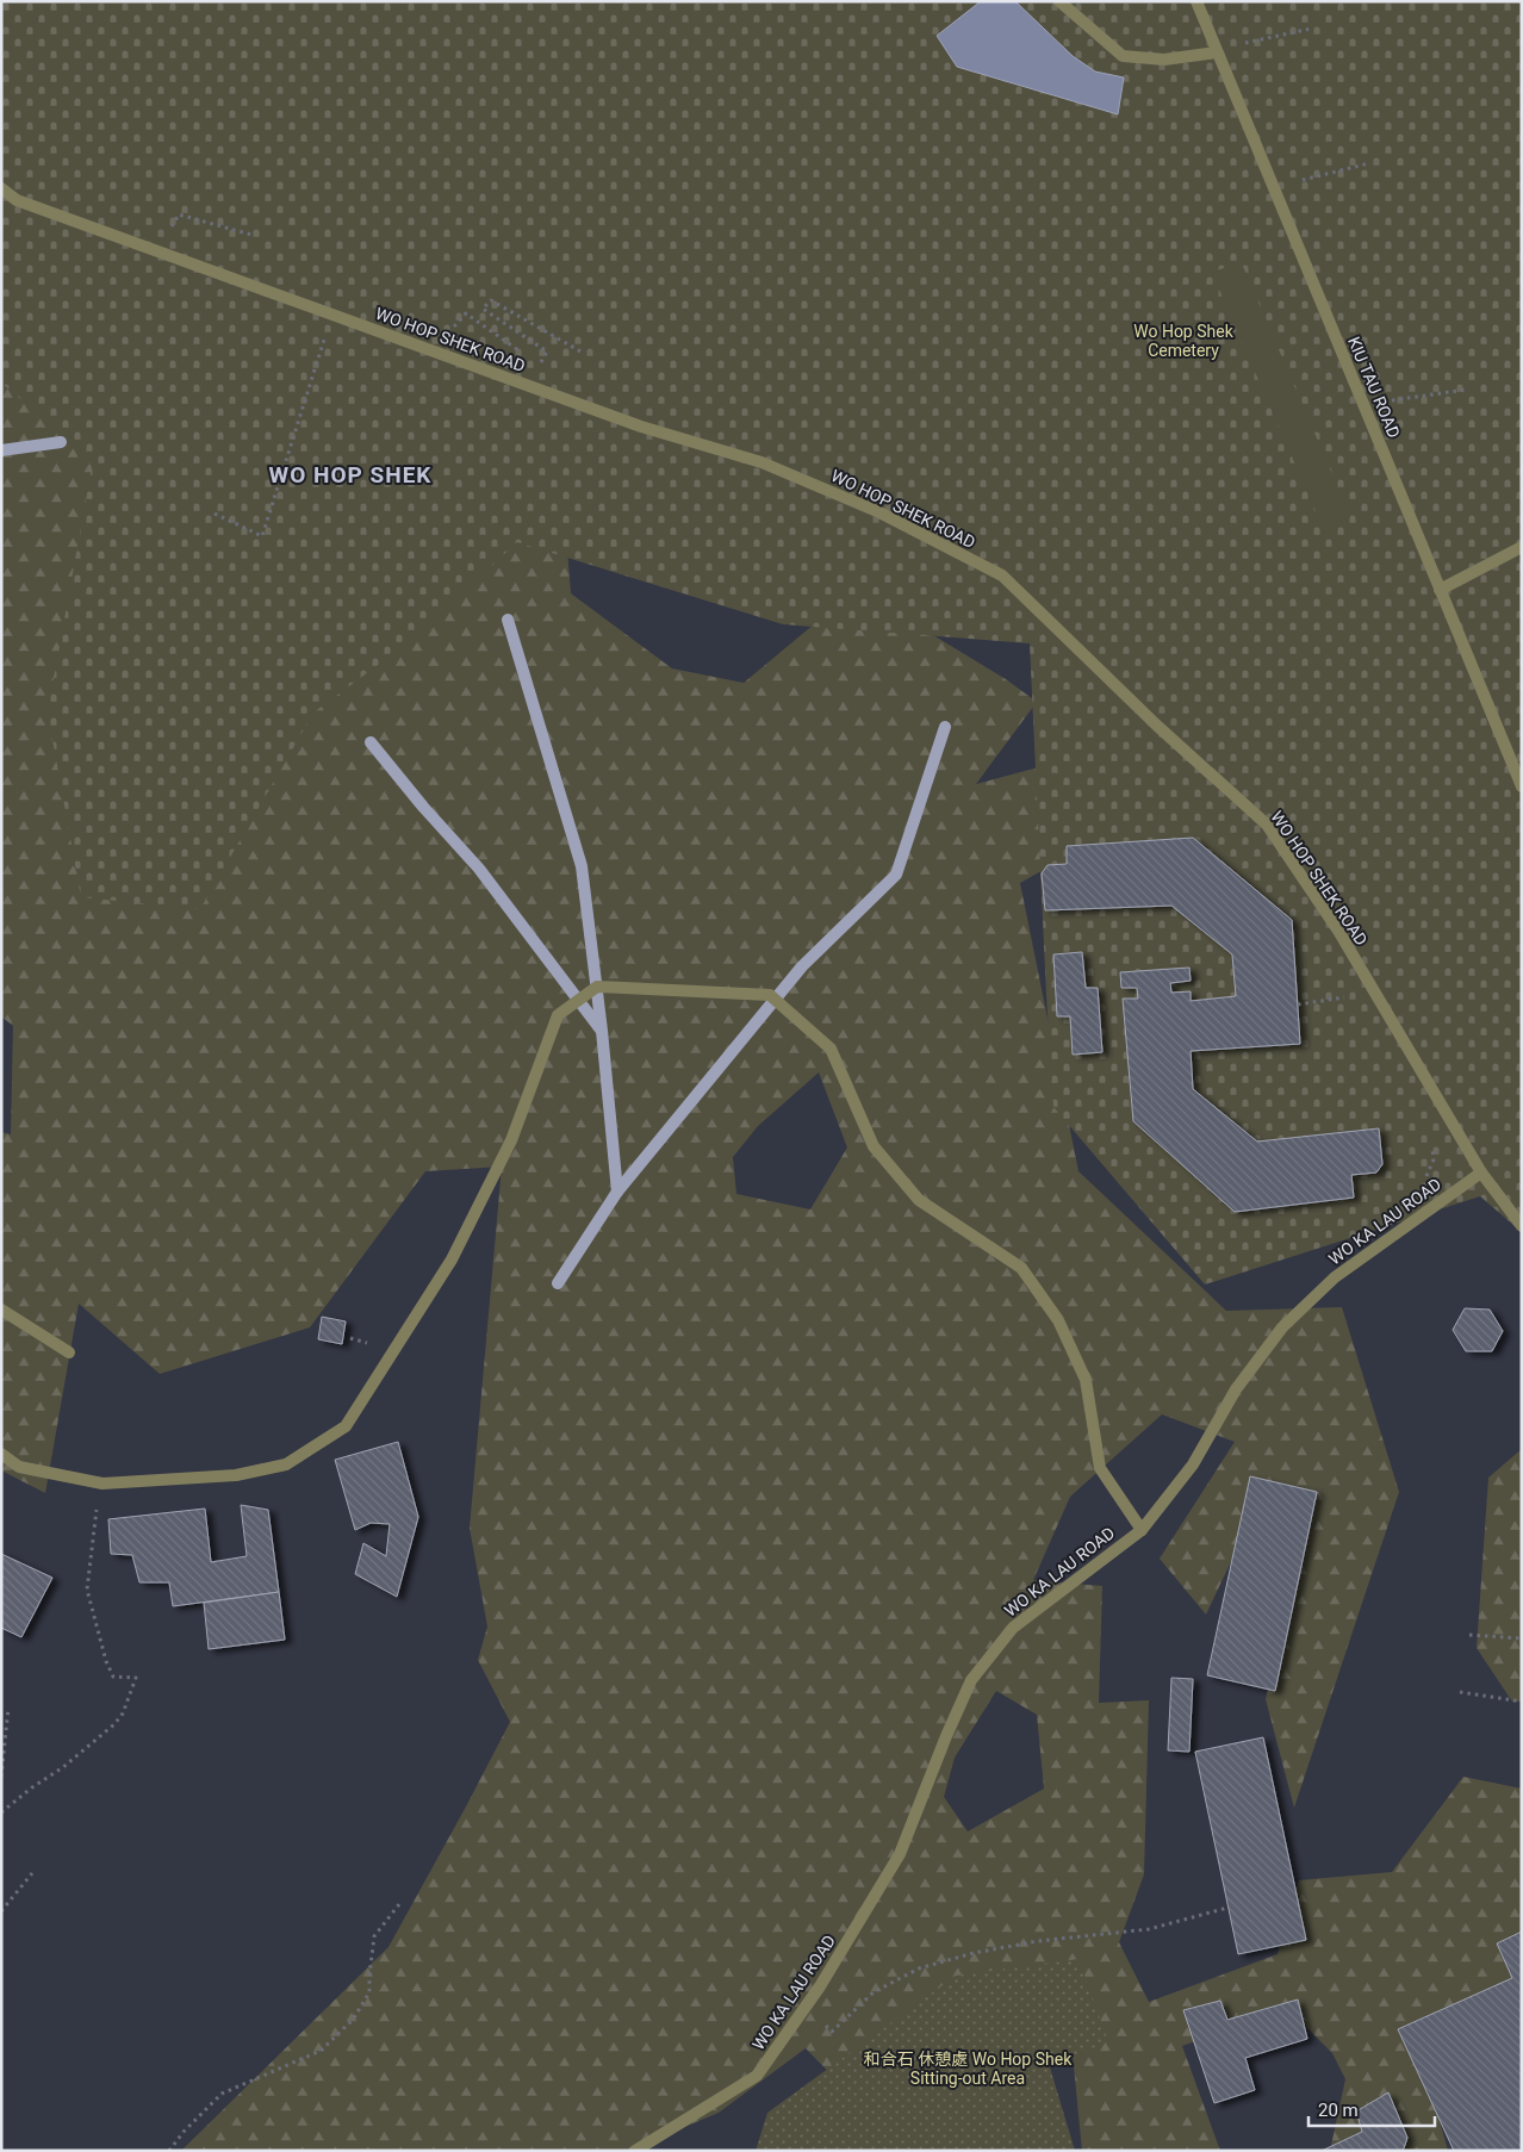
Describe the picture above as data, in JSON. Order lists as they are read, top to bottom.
{
  "streets": {
    "street": ["WO HOP SHEK ROAD", "KIU TAU ROAD", "WO KA LAU ROAD"]
  },
  "crossings": [
    ["WO HOP SHEK ROAD", "WO KA LAU ROAD"]
  ],
  "districts": ["WO HOP SHEK"],
  "parks": ["Wo Hop Shek Cemetery", "和合石 休憩處 Wo Hop Shek Sitting-out Area"],
  "scale_bar": "20 m"
}
